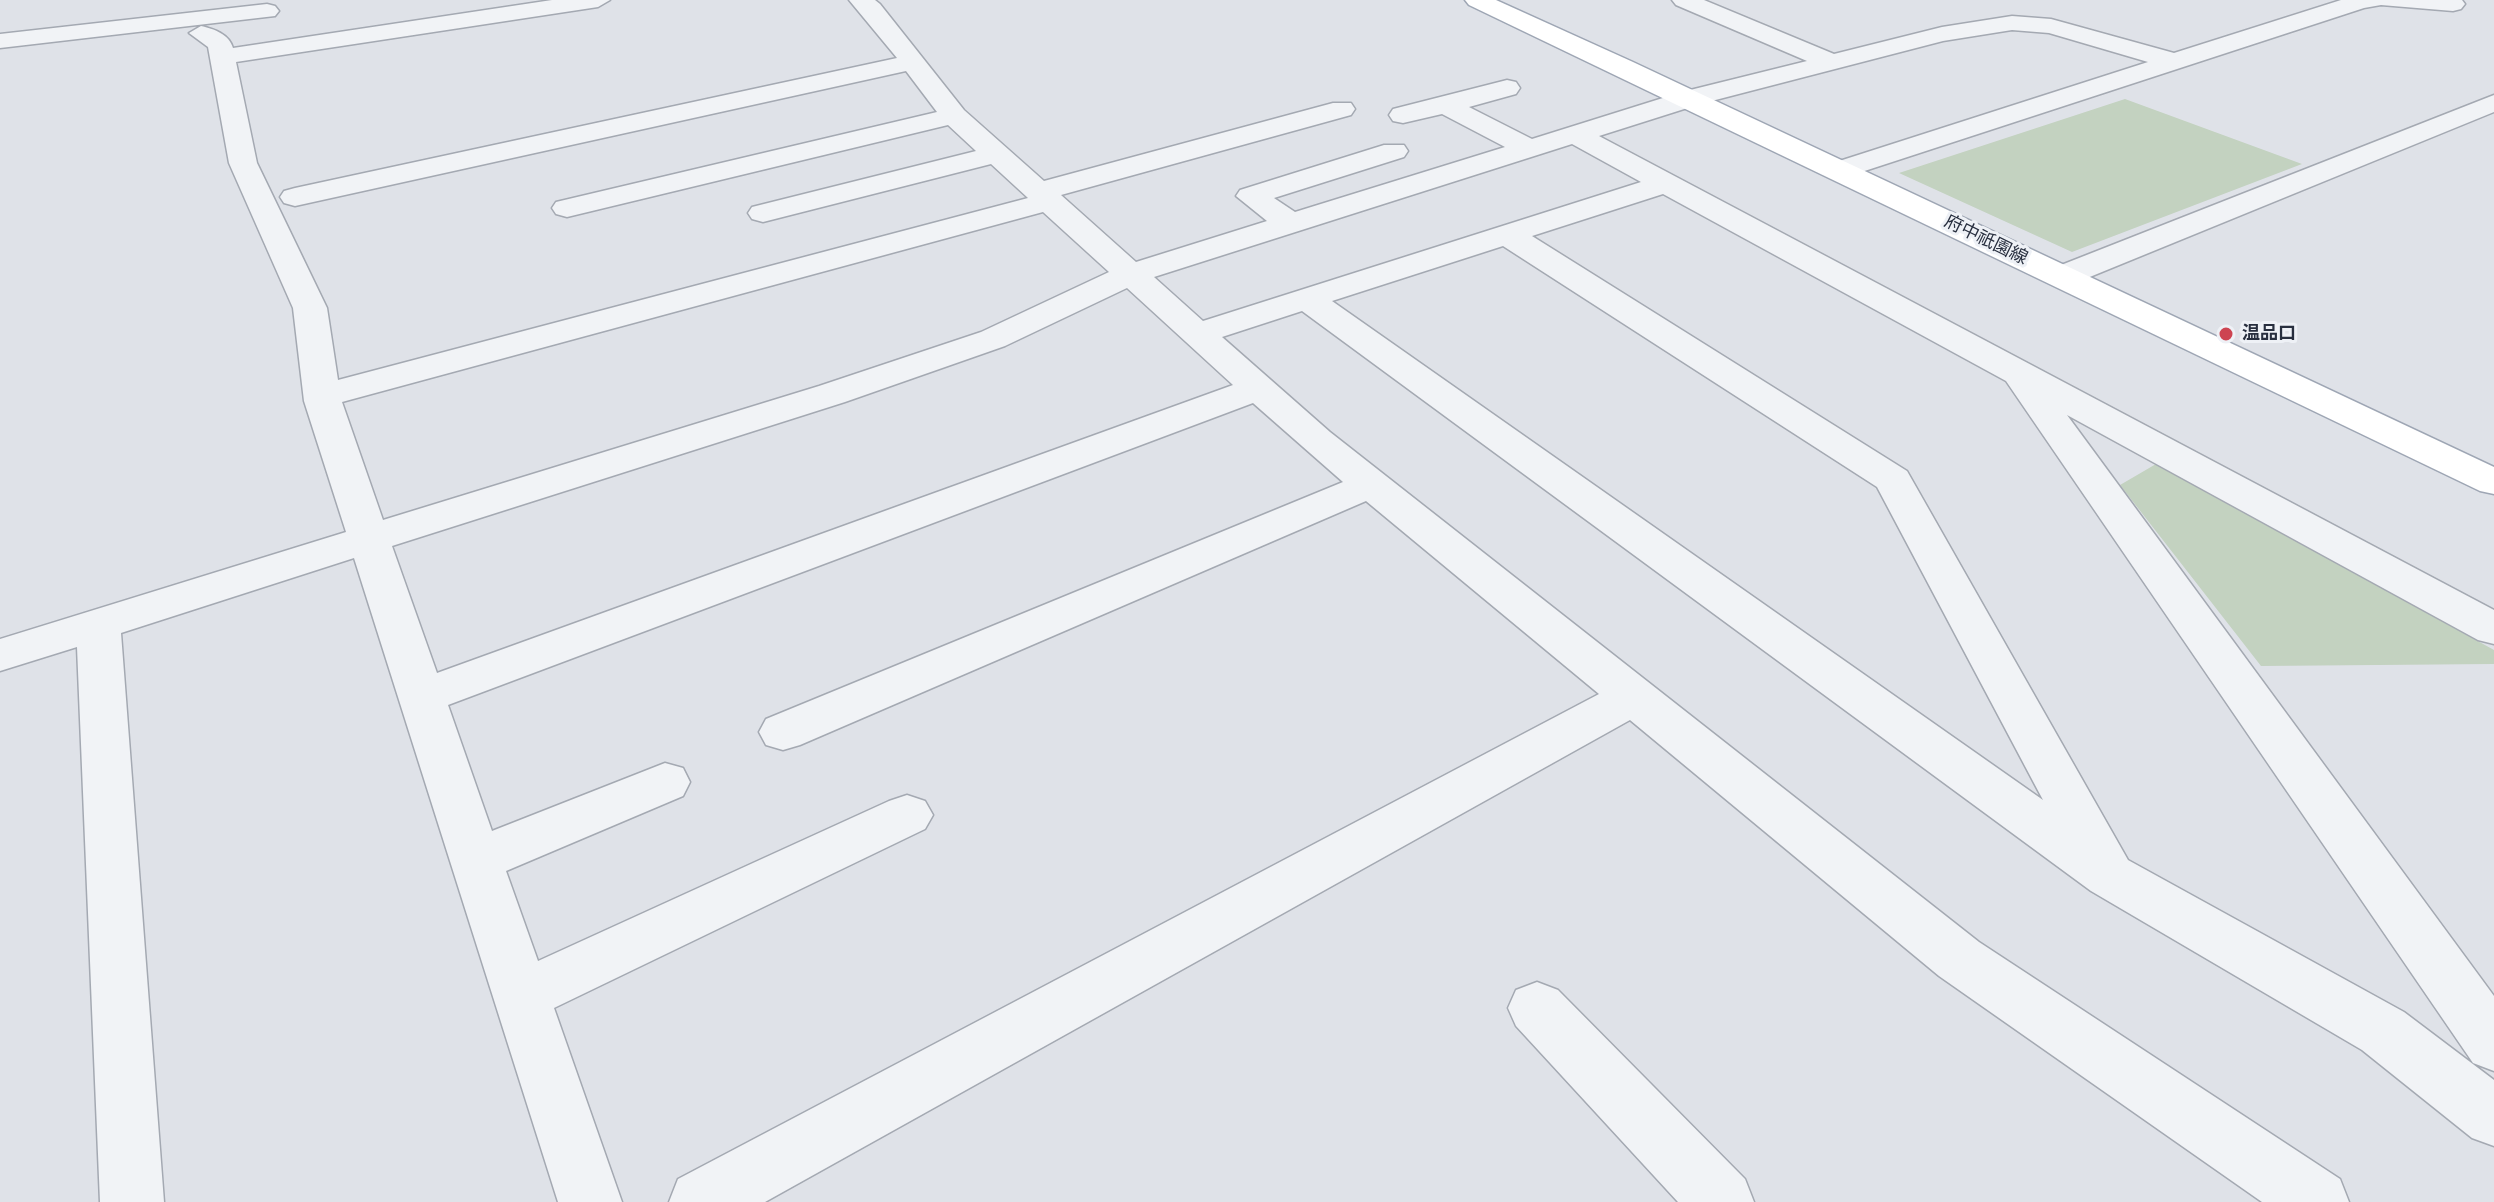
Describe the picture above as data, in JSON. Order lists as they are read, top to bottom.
{
  "streets": {
    "main road": ["府中祇園線"]
  },
  "places": ["温品口"]
}
